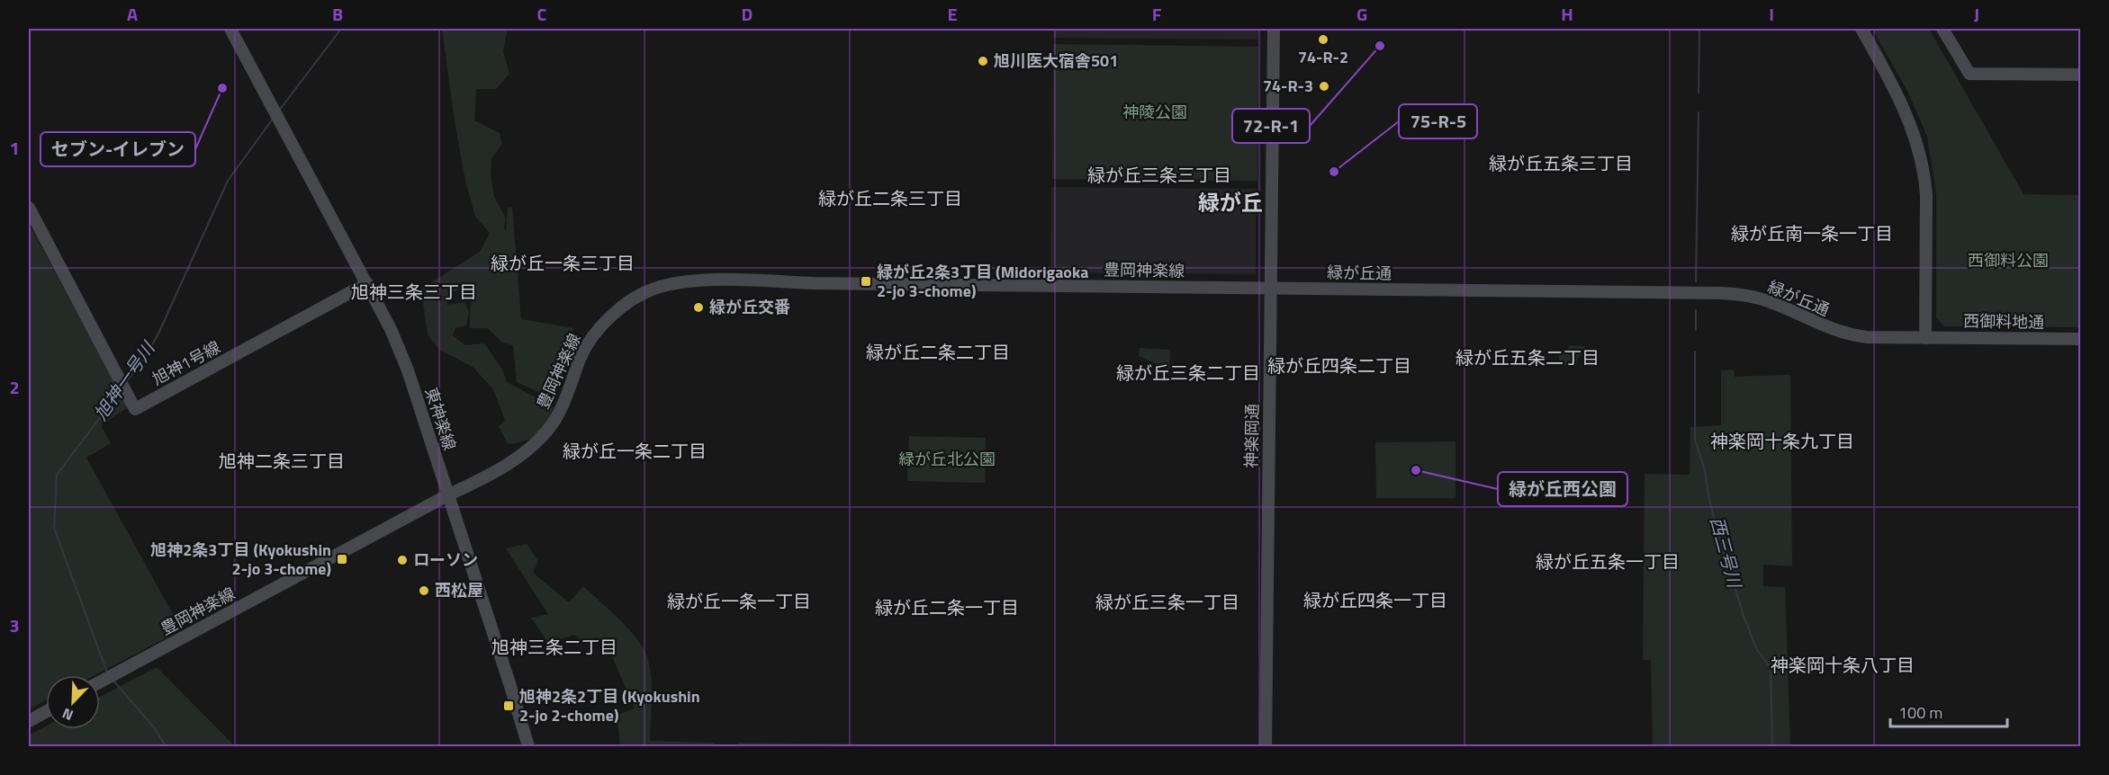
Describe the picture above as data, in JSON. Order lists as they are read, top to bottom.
{
  "streets": {
    "street": [
      "豊岡神楽線",
      "緑が丘通",
      "西御料地通",
      "旭神1号線",
      "東神楽線",
      "神楽岡通"
    ]
  },
  "crossings": [
    ["豊岡神楽線", "緑が丘通"],
    ["豊岡神楽線", "東神楽線"],
    ["豊岡神楽線", "神楽岡通"],
    ["緑が丘通", "西御料地通"],
    ["緑が丘通", "神楽岡通"],
    ["旭神1号線", "東神楽線"]
  ],
  "districts": [
    "緑が丘五条三丁目",
    "緑が丘三条三丁目",
    "緑が丘二条三丁目",
    "緑が丘",
    "緑が丘南一条一丁目",
    "緑が丘一条三丁目",
    "旭神三条三丁目",
    "緑が丘二条二丁目",
    "緑が丘五条二丁目",
    "緑が丘四条二丁目",
    "緑が丘三条二丁目",
    "神楽岡十条九丁目",
    "緑が丘一条二丁目",
    "旭神二条三丁目",
    "緑が丘五条一丁目",
    "緑が丘四条一丁目",
    "緑が丘一条一丁目",
    "緑が丘三条一丁目",
    "緑が丘二条一丁目",
    "旭神三条二丁目",
    "神楽岡十条八丁目"
  ],
  "water": ["旭神一号川", "西三号川"],
  "parks": ["神陵公園", "西御料公園", "緑が丘北公園"],
  "places": {
    "other": [
      "74-R-2",
      "72-R-1",
      "旭川医大宿舎501",
      "74-R-3",
      "セブン-イレブン",
      "75-R-5",
      "緑が丘交番",
      "緑が丘西公園",
      "ローソン",
      "西松屋"
    ],
    "transit": ["緑が丘2条3丁目 (Midorigaoka 2-jo 3-chome)", "旭神2条3丁目 (Kyokushin 2-jo 3-chome)", "旭神2条2丁目 (Kyokushin 2-jo 2-chome)"]
  },
  "scale_bar": "100 m",
  "north": "bottom left",
  "grid": {
    "columns": [
      "A",
      "B",
      "C",
      "D",
      "E",
      "F",
      "G",
      "H",
      "I",
      "J"
    ],
    "rows": ["1", "2", "3"]
  }
}
